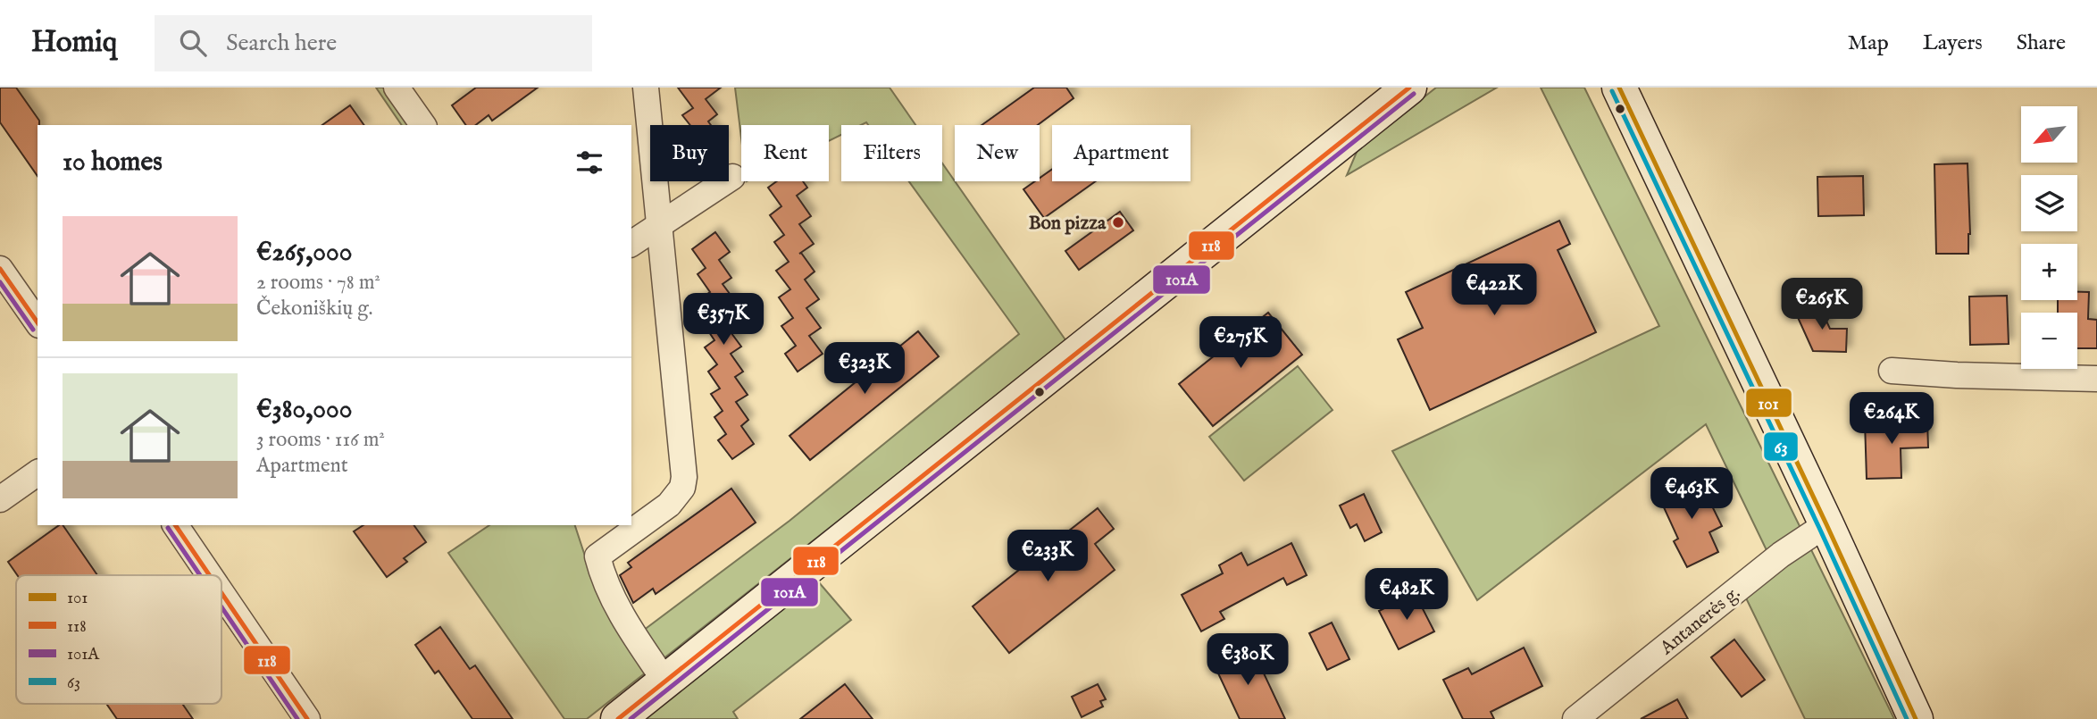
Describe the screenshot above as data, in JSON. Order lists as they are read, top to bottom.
{
  "streets": {
    "street": ["Antanerės g."]
  },
  "places": ["Bon pizza"],
  "lines": [
    "transit line 101",
    "transit line 118",
    "transit line 63",
    "transit line 101A"
  ],
  "legend": [
    "101",
    "118",
    "101A",
    "63"
  ],
  "north": "bottom left",
  "page": {
    "header": "Homiq",
    "search": "Search here",
    "nav": ["Map", "Layers", "Share"],
    "map_buttons": ["+", "−"],
    "chip": [
      "Buy",
      "Rent",
      "Filters",
      "New",
      "Apartment"
    ],
    "heading": "10 homes",
    "list": [
      {
        "name": "€265,000",
        "note": "2 rooms · 78 m² · Čekoniškių g."
      },
      {
        "name": "€380,000",
        "note": "3 rooms · 116 m² · Apartment"
      }
    ],
    "price": [
      "€422K",
      "€265K",
      "€357K",
      "€275K",
      "€323K",
      "€264K",
      "€463K",
      "€233K",
      "€482K",
      "€380K"
    ]
  }
}
